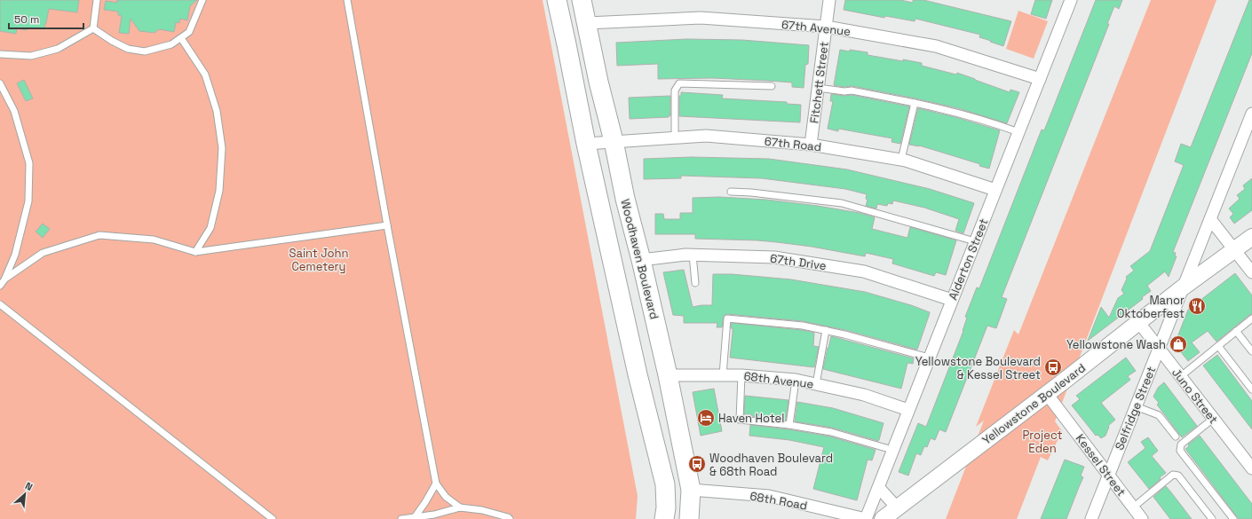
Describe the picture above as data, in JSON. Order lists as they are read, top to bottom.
{
  "streets": {
    "main road": ["Woodhaven Boulevard"],
    "street": [
      "67th Avenue",
      "Fitchett Street",
      "67th Road",
      "Alderton Street",
      "67th Drive",
      "68th Avenue",
      "Juno Street",
      "Yellowstone Boulevard",
      "Selfridge Street",
      "Kessel Street",
      "68th Road"
    ]
  },
  "crossings": [
    ["67th Avenue", "Fitchett Street"],
    ["67th Avenue", "Woodhaven Boulevard"],
    ["67th Avenue", "Alderton Street"],
    ["Fitchett Street", "67th Road"],
    ["67th Road", "Woodhaven Boulevard"],
    ["67th Road", "Alderton Street"],
    ["Woodhaven Boulevard", "67th Drive"],
    ["Woodhaven Boulevard", "68th Avenue"],
    ["Woodhaven Boulevard", "68th Road"],
    ["Alderton Street", "67th Drive"],
    ["Alderton Street", "68th Avenue"],
    ["Alderton Street", "68th Road"],
    ["Juno Street", "Yellowstone Boulevard"],
    ["Juno Street", "Selfridge Street"],
    ["Yellowstone Boulevard", "Selfridge Street"],
    ["Yellowstone Boulevard", "Kessel Street"],
    ["Selfridge Street", "Kessel Street"]
  ],
  "parks": ["Saint John Cemetery", "Project Eden"],
  "places": {
    "restaurant": ["Manor Oktoberfest"],
    "shop": ["Yellowstone Wash"],
    "bus stop": ["Yellowstone Boulevard & Kessel Street", "Woodhaven Boulevard & 68th Road"],
    "hotel": ["Haven Hotel"]
  },
  "scale_bar": "50 m",
  "north": "top right"
}
